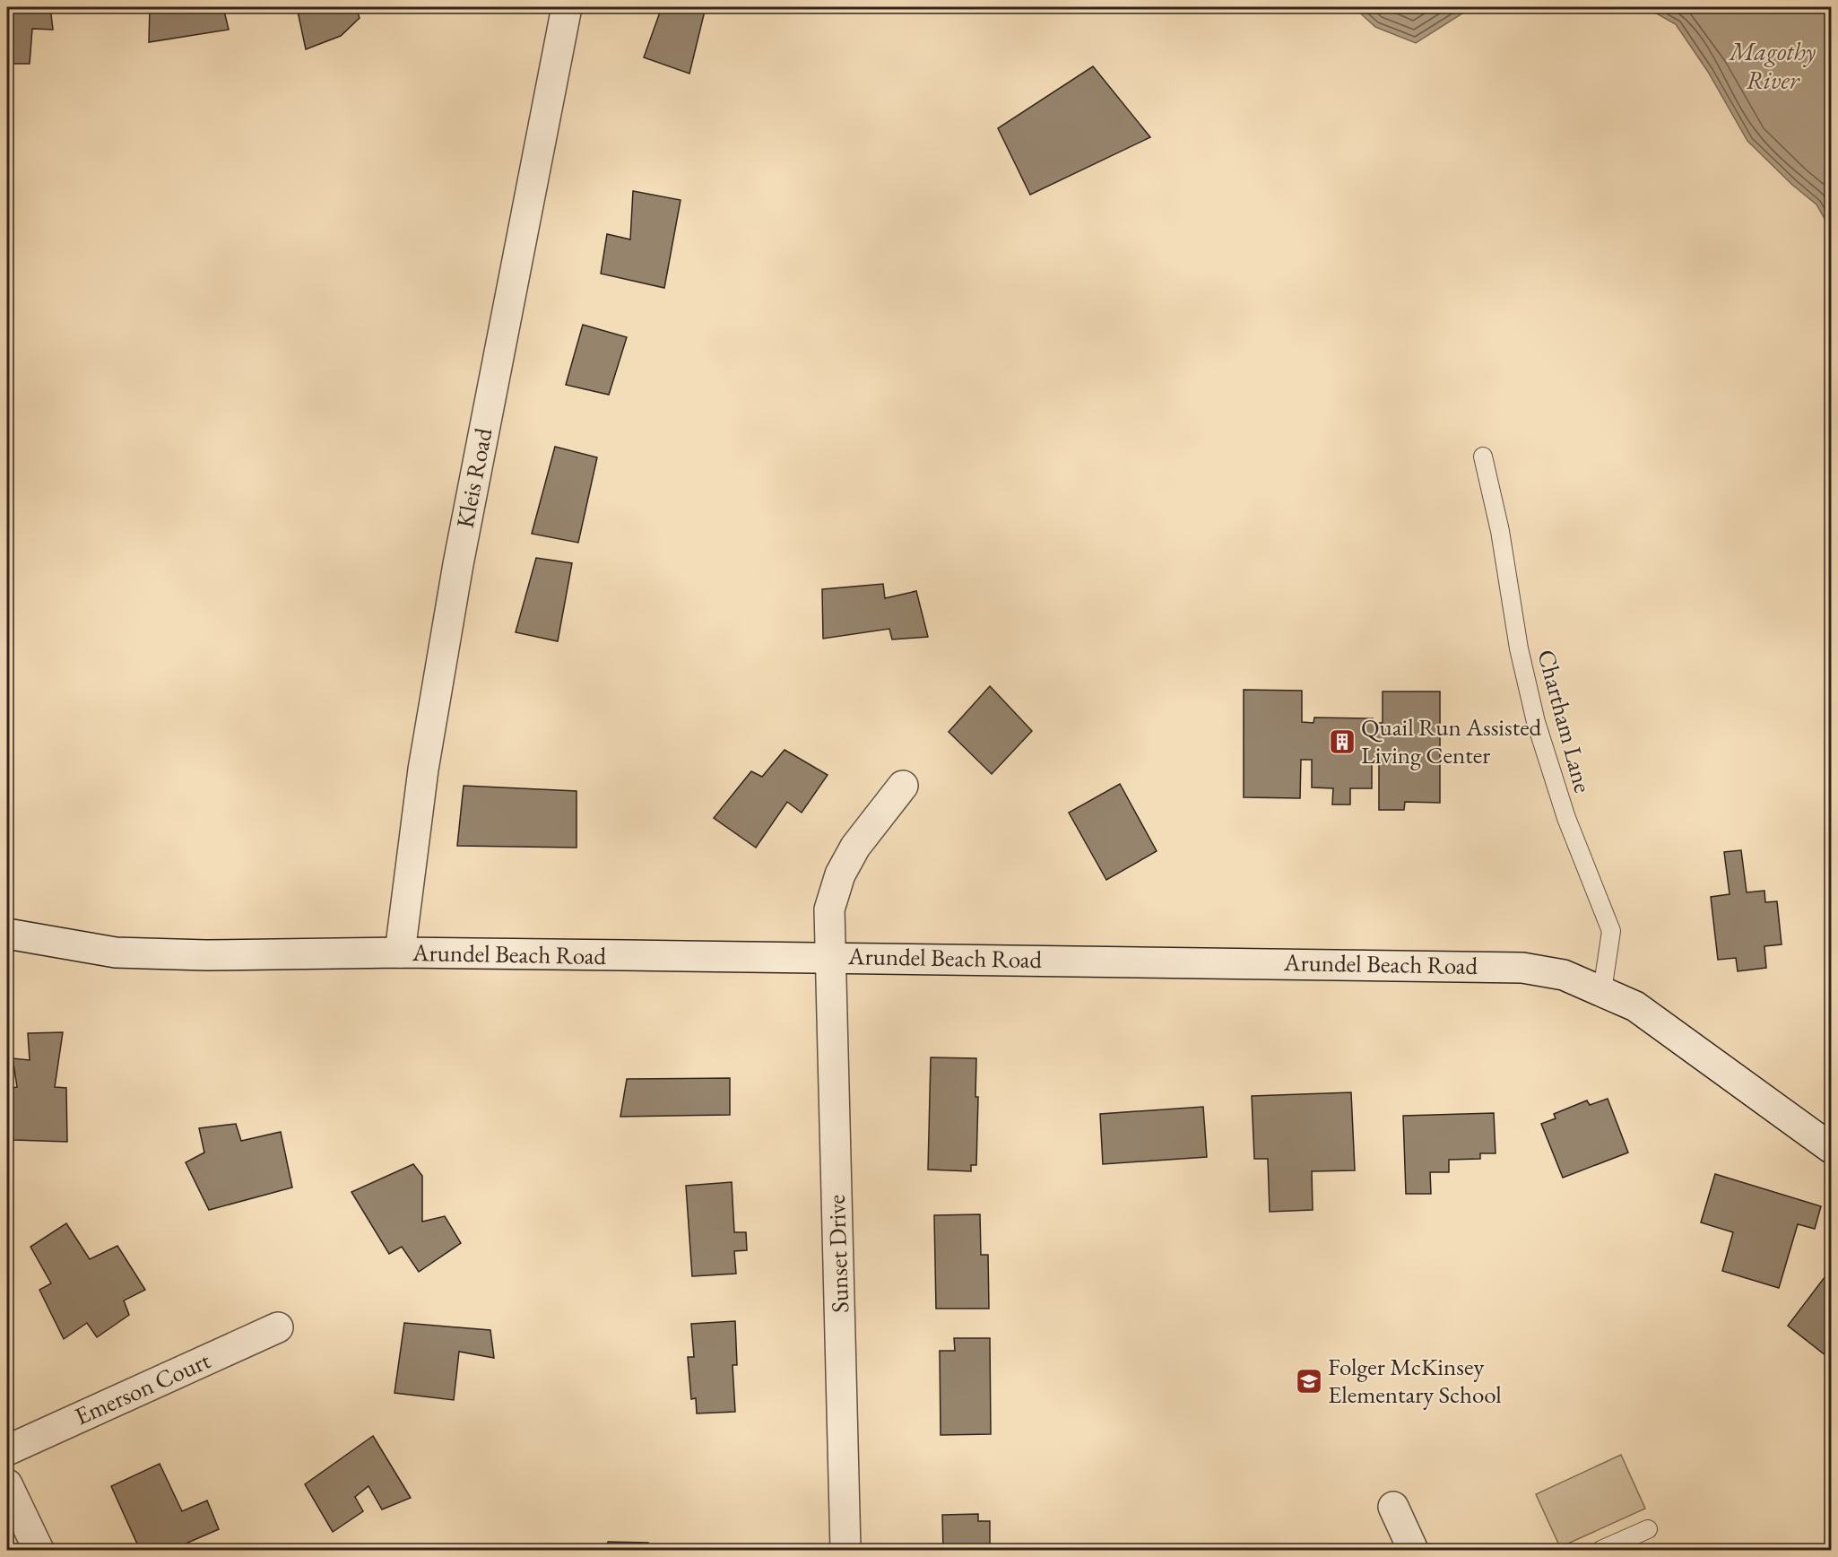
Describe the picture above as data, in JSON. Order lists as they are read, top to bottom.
{
  "streets": {
    "street": [
      "Kleis Road",
      "Arundel Beach Road",
      "Sunset Drive",
      "Emerson Court"
    ],
    "lane": ["Chartham Lane"]
  },
  "crossings": [
    ["Kleis Road", "Arundel Beach Road"],
    ["Chartham Lane", "Arundel Beach Road"],
    ["Arundel Beach Road", "Sunset Drive"]
  ],
  "water": ["Magothy River"],
  "places": {
    "building": ["Quail Run Assisted Living Center"],
    "school or university": ["Folger McKinsey Elementary School"]
  }
}
